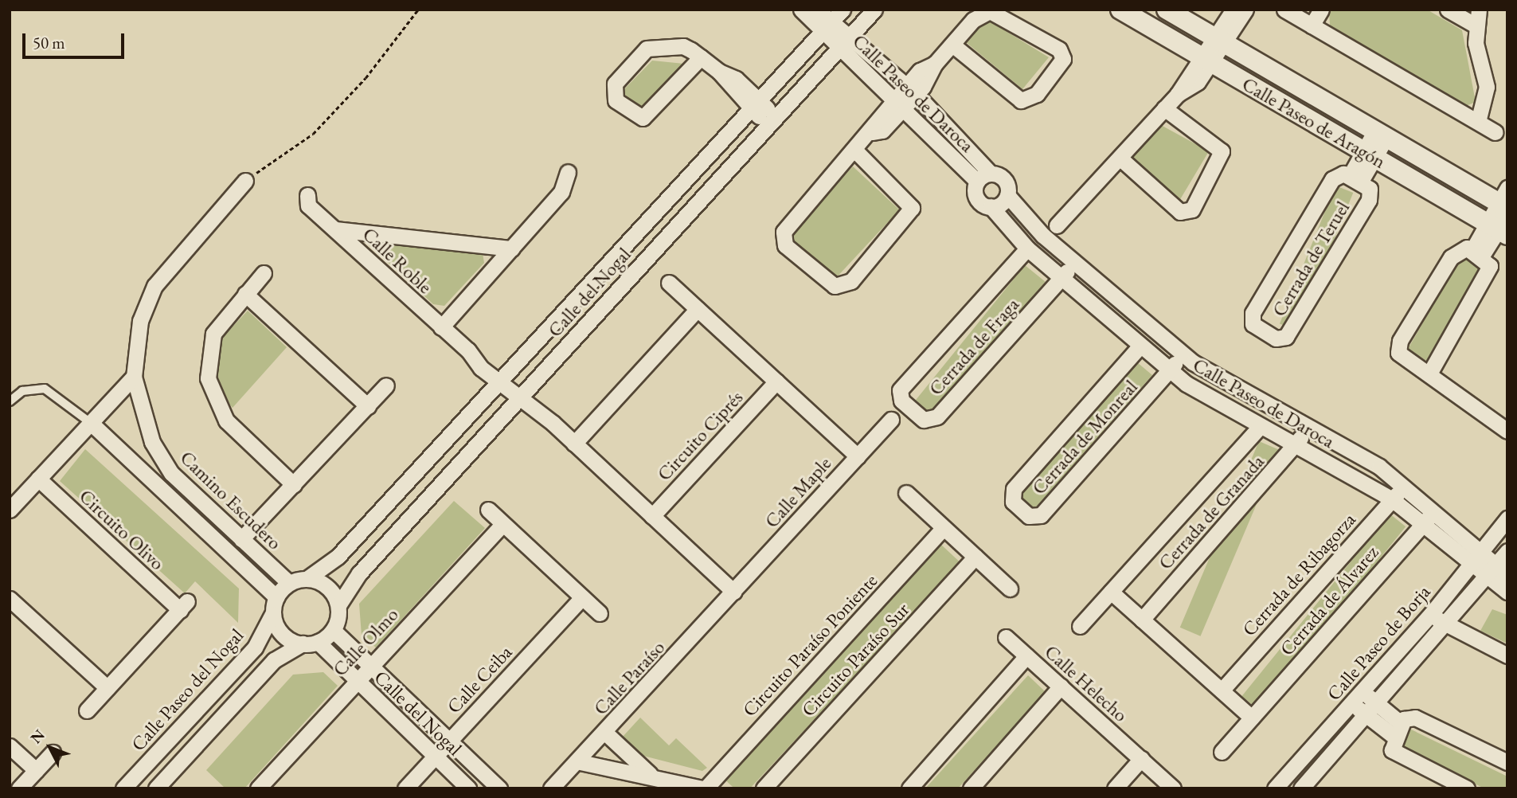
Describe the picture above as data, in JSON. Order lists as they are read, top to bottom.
{
  "streets": {
    "street": [
      "Calle Paseo de Daroca",
      "Calle Paseo de Aragón",
      "Cerrada de Teruel",
      "Calle Roble",
      "Calle del Nogal",
      "Cerrada de Fraga",
      "Circuito Ciprés",
      "Cerrada de Monreal",
      "Calle Maple",
      "Camino Escudero",
      "Cerrada de Granada",
      "Circuito Olivo",
      "Cerrada de Ribagorza",
      "Cerrada de Álvarez",
      "Calle Olmo",
      "Calle Paseo de Borja",
      "Circuito Paraíso Poniente",
      "Circuito Paraíso Sur",
      "Calle Paraíso",
      "Calle Ceiba",
      "Calle Helecho",
      "Calle Paseo del Nogal"
    ]
  },
  "crossings": [
    ["Calle Paseo de Daroca", "Calle del Nogal"],
    ["Calle Paseo de Daroca", "Cerrada de Fraga"],
    ["Calle Paseo de Daroca", "Cerrada de Monreal"],
    ["Calle Paseo de Daroca", "Cerrada de Granada"],
    ["Calle Paseo de Daroca", "Cerrada de Ribagorza"],
    ["Calle Paseo de Daroca", "Cerrada de Álvarez"],
    ["Calle Paseo de Daroca", "Calle Paseo de Borja"],
    ["Calle Paseo de Aragón", "Cerrada de Teruel"],
    ["Calle Roble", "Calle del Nogal"],
    ["Calle del Nogal", "Camino Escudero"],
    ["Calle del Nogal", "Calle Olmo"],
    ["Calle del Nogal", "Calle Ceiba"],
    ["Calle del Nogal", "Calle Paseo del Nogal"],
    ["Calle Maple", "Calle Paraíso"],
    ["Camino Escudero", "Calle Paseo del Nogal"]
  ],
  "scale_bar": "50 m",
  "north": "top left"
}
